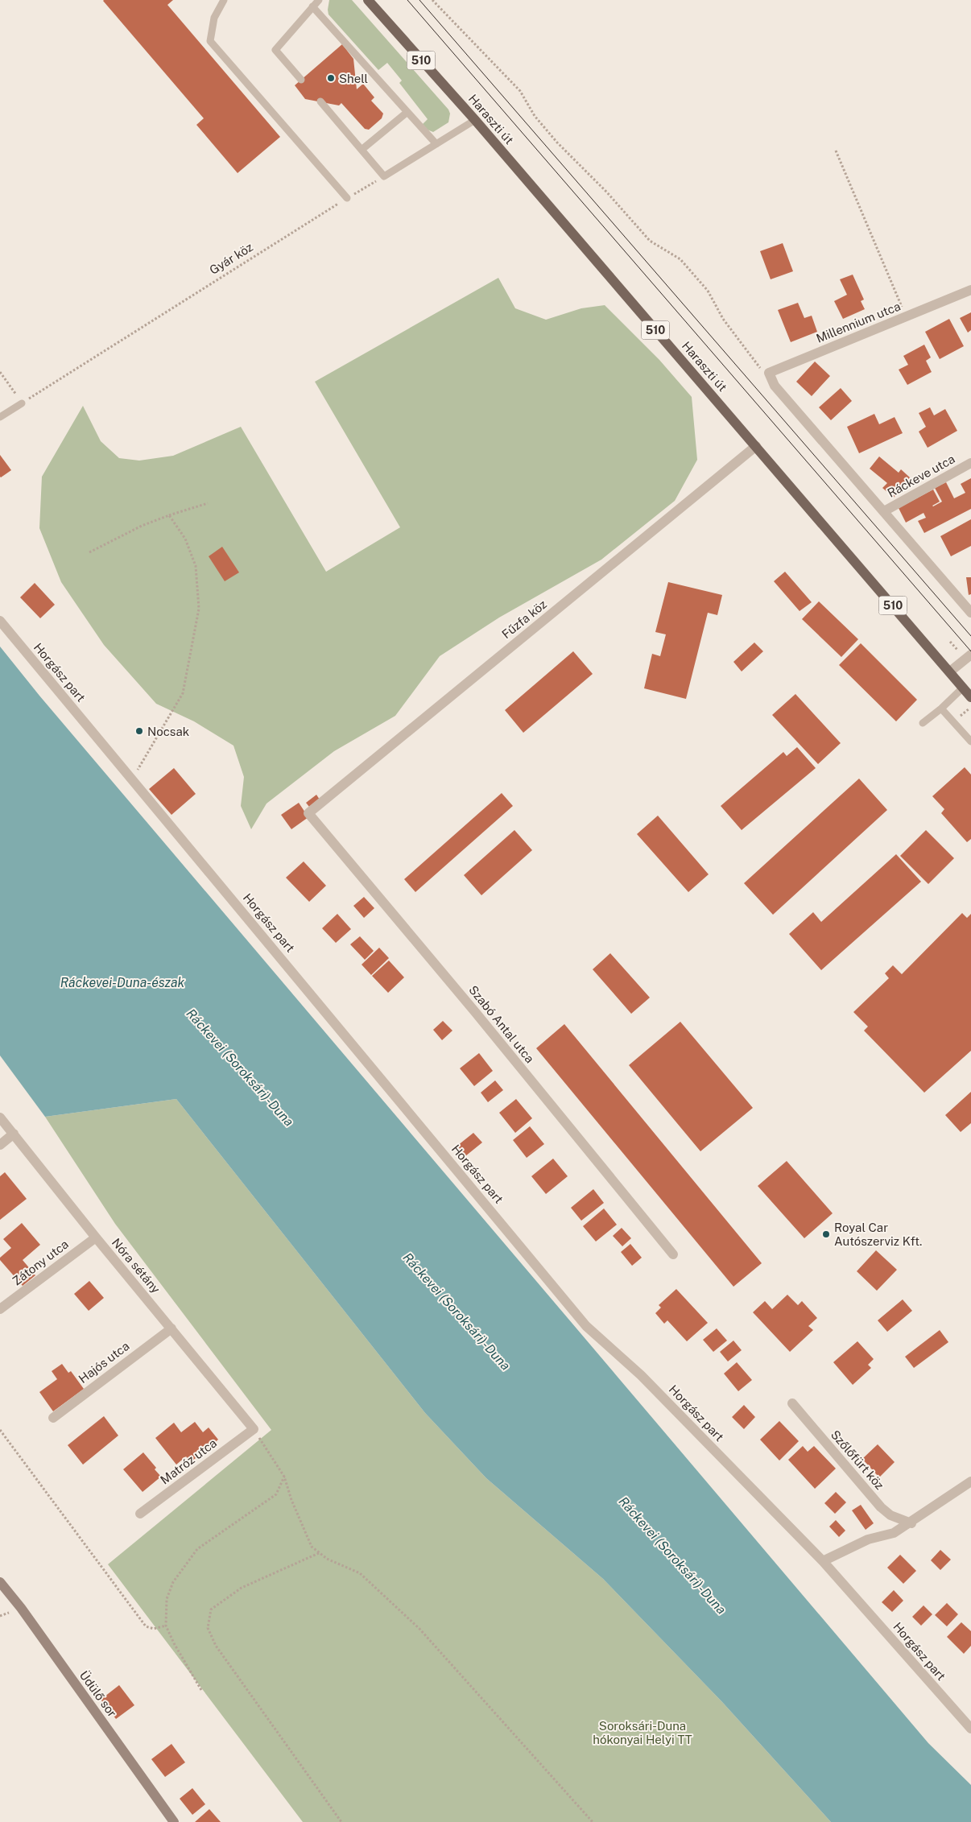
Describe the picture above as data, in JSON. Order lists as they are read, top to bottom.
{
  "streets": {
    "main road": ["510", "Haraszti út"],
    "street": [
      "Millennium utca",
      "Ráckeve utca",
      "Fűzfa köz",
      "Horgász part",
      "Szabó Antal utca",
      "Zátony utca",
      "Nóra sétány",
      "Hajós utca",
      "Szőlőfürt köz",
      "Matróz utca",
      "Üdülő sor"
    ],
    "path": ["Gyár köz"]
  },
  "crossings": [
    ["Haraszti út", "Fűzfa köz"],
    ["Fűzfa köz", "Szabó Antal utca"],
    ["Zátony utca", "Nóra sétány"],
    ["Nóra sétány", "Hajós utca"],
    ["Nóra sétány", "Matróz utca"]
  ],
  "water": ["Ráckevei-Duna-észak", "Ráckevei (Soroksári)-Duna"],
  "parks": ["Soroksári-Duna hókonyai Helyi TT"],
  "places": ["Shell", "Nocsak", "Royal Car Autószerviz Kft."]
}
